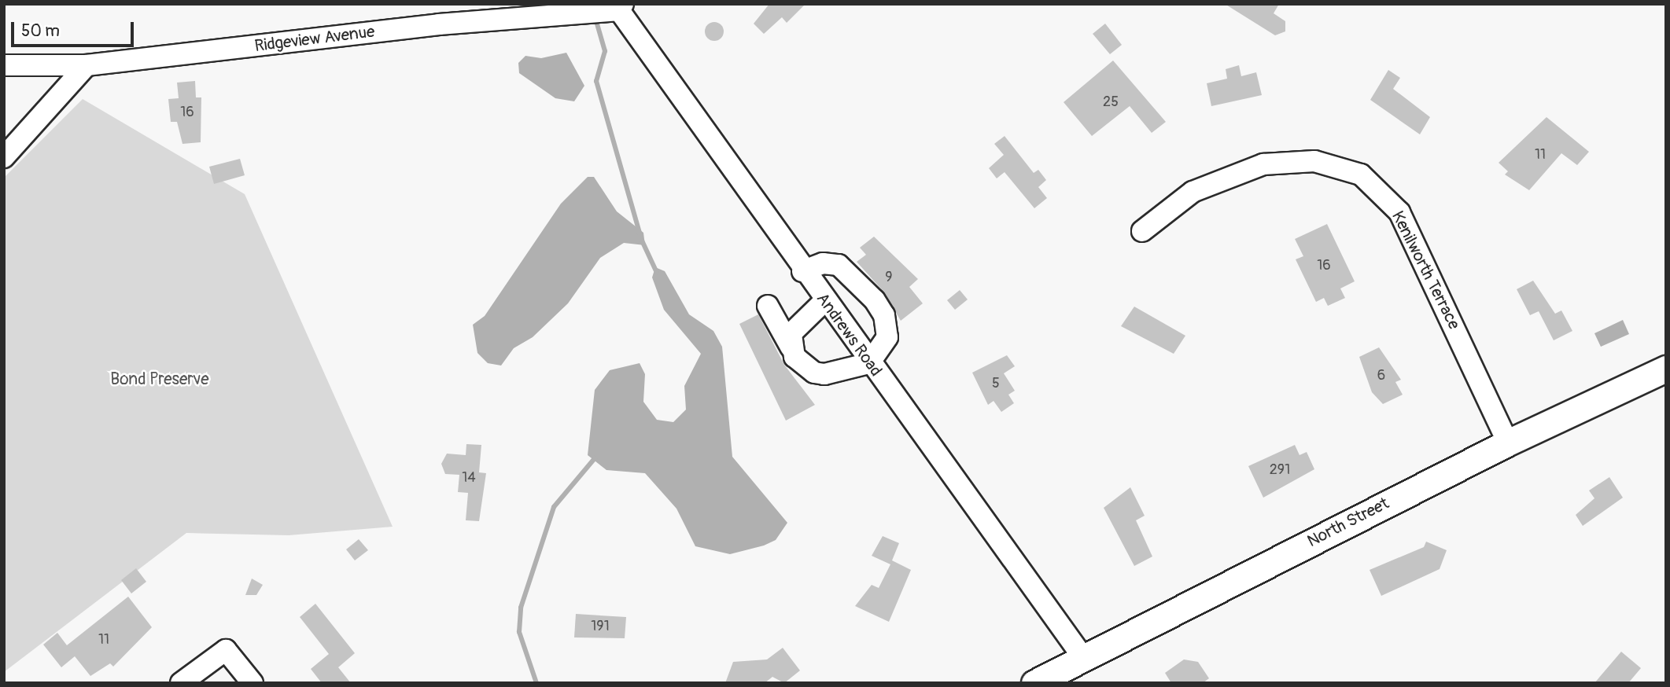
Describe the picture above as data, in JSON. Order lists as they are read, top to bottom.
{
  "streets": {
    "main road": ["North Street"],
    "street": ["Ridgeview Avenue", "Kenilworth Terrace", "Andrews Road"]
  },
  "crossings": [
    ["Ridgeview Avenue", "Andrews Road"],
    ["Kenilworth Terrace", "North Street"],
    ["Andrews Road", "North Street"]
  ],
  "parks": ["Bond Preserve"],
  "house_numbers": [
    "25",
    "16",
    "11",
    "16",
    "9",
    "6",
    "5",
    "291",
    "14",
    "191",
    "11"
  ],
  "scale_bar": "50 m"
}
